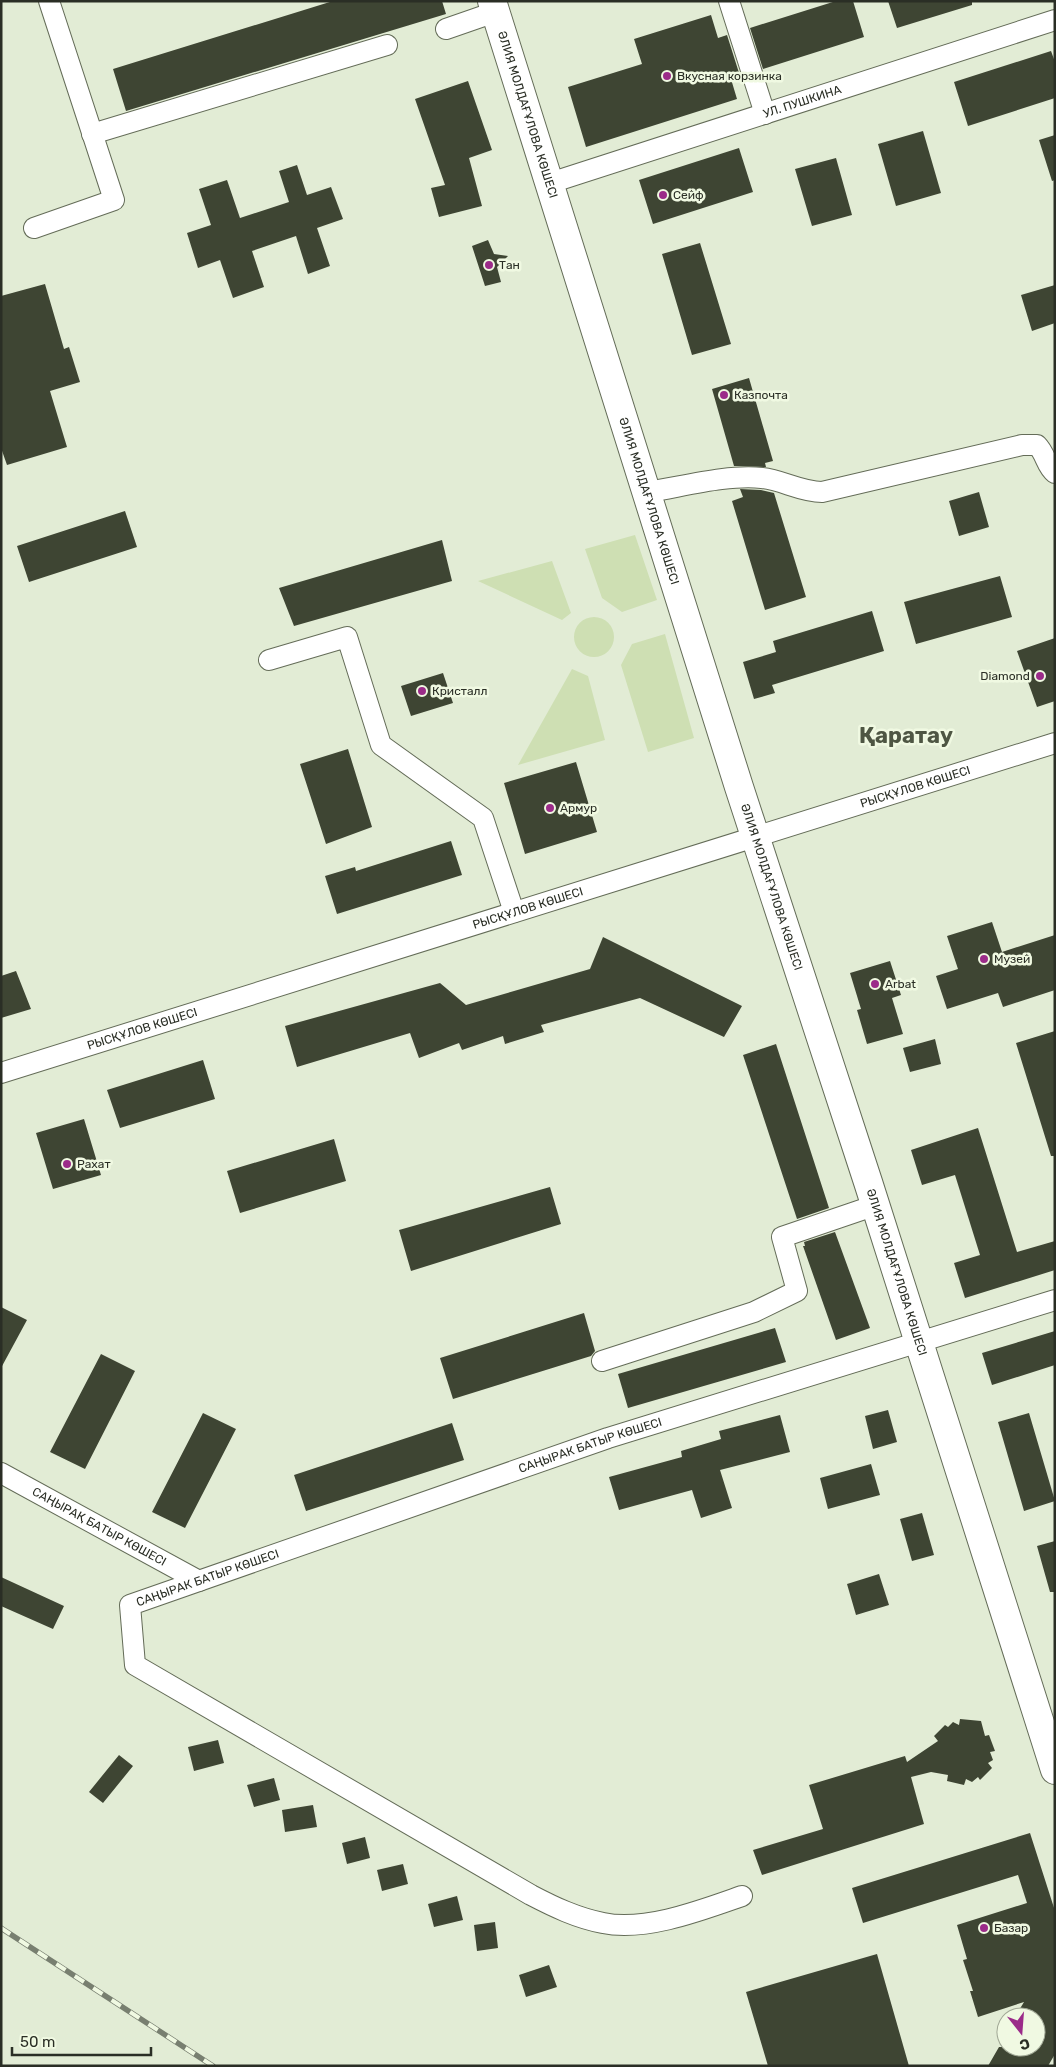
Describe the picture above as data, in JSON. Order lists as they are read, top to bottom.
{
  "streets": {
    "street": [
      "УЛ. ПУШКИНА",
      "ӘЛИЯ МОЛДАҒҰЛОВА КӨШЕСІ",
      "РЫСҚҰЛОВ КӨШЕСІ",
      "САҢЫРАК БАТЫР КӨШЕСІ",
      "САҢЫРАҚ БАТЫР КӨШЕСІ"
    ]
  },
  "crossings": [
    ["УЛ. ПУШКИНА", "ӘЛИЯ МОЛДАҒҰЛОВА КӨШЕСІ"],
    ["ӘЛИЯ МОЛДАҒҰЛОВА КӨШЕСІ", "РЫСҚҰЛОВ КӨШЕСІ"],
    ["ӘЛИЯ МОЛДАҒҰЛОВА КӨШЕСІ", "САҢЫРАК БАТЫР КӨШЕСІ"],
    ["САҢЫРАК БАТЫР КӨШЕСІ", "САҢЫРАҚ БАТЫР КӨШЕСІ"]
  ],
  "districts": ["Қаратау"],
  "places": [
    "Вкусная корзинка",
    "Сейф",
    "Тан",
    "Казпочта",
    "Diamond",
    "Кристалл",
    "Армур",
    "Музей",
    "Arbat",
    "Рахат",
    "Базар"
  ],
  "scale_bar": "50 m",
  "north": "bottom"
}
